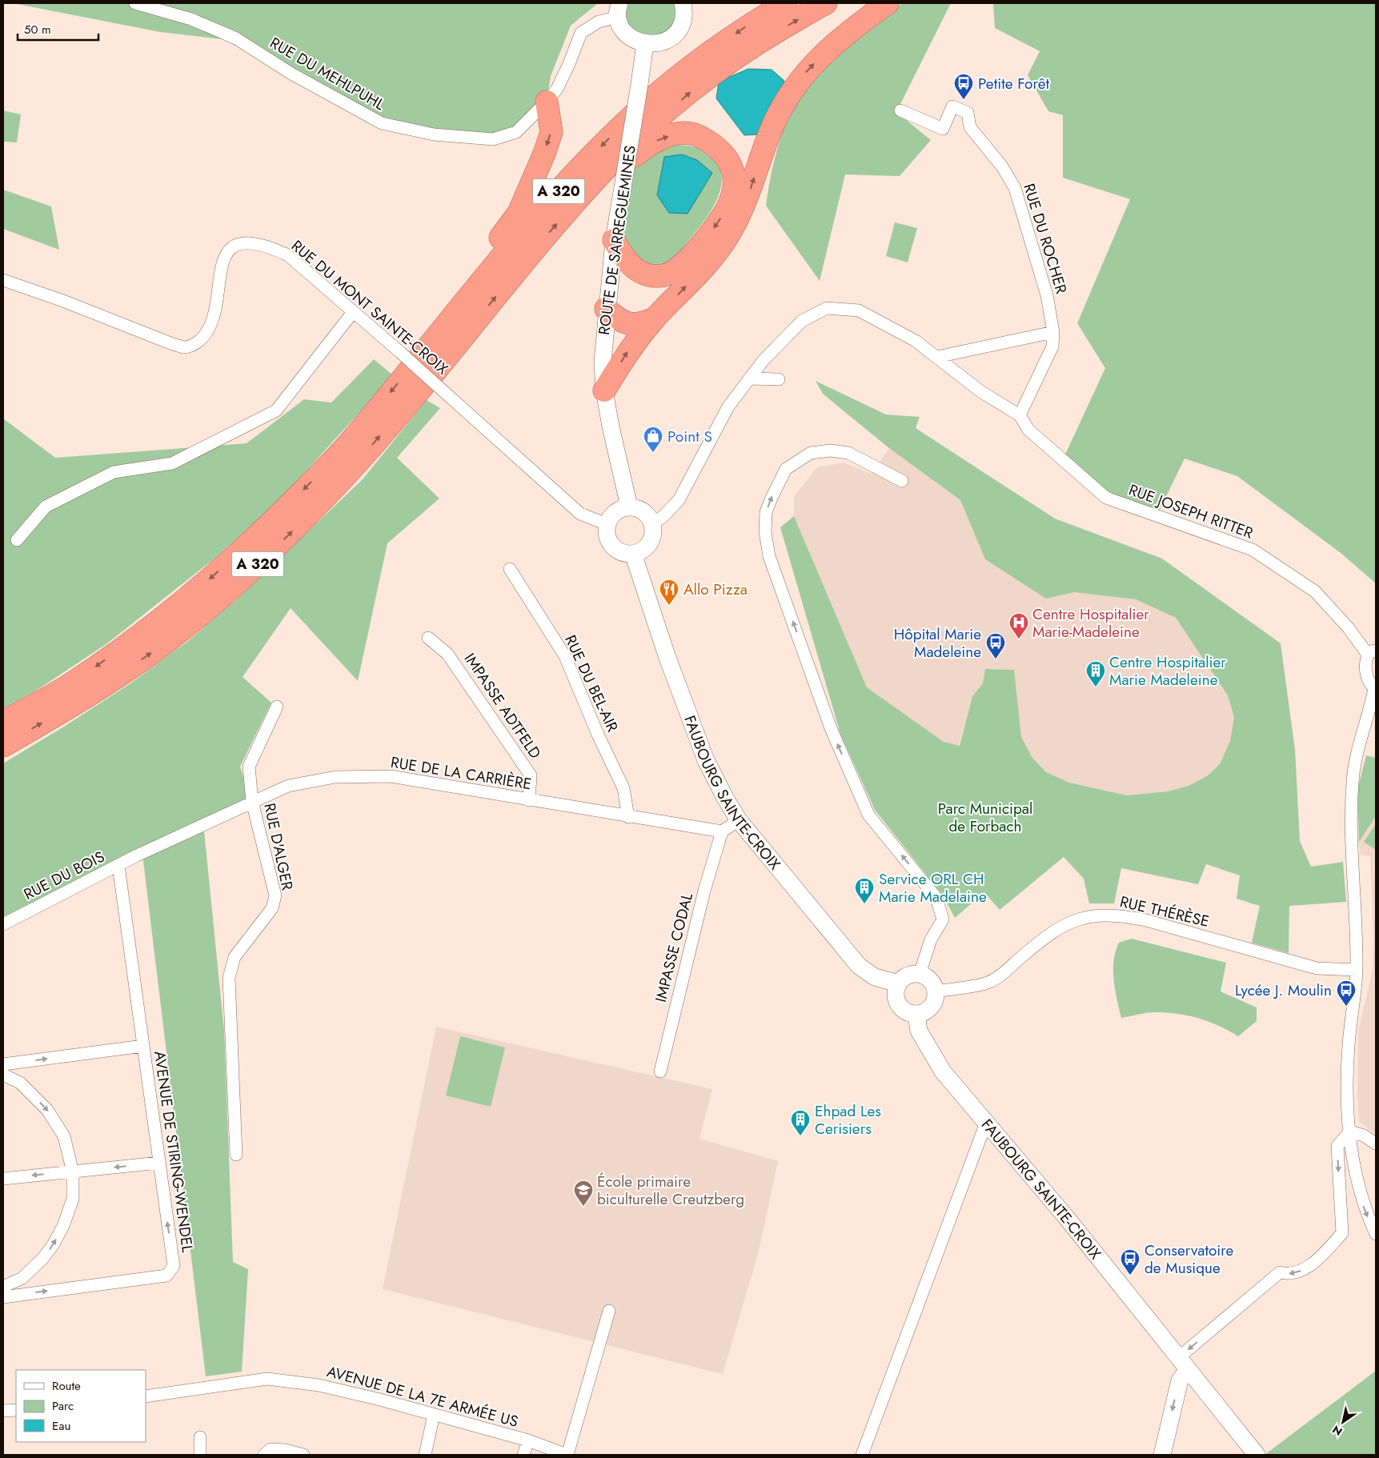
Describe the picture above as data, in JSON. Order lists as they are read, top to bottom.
{
  "streets": {
    "highway": ["A 320"],
    "main road": ["ROUTE DE SARREGUEMINES", "FAUBOURG SAINTE-CROIX"],
    "street": [
      "RUE DU MEHLPUHL",
      "RUE DU ROCHER",
      "RUE DU MONT SAINTE-CROIX",
      "RUE JOSEPH RITTER",
      "RUE DU BEL-AIR",
      "IMPASSE ADTFELD",
      "RUE DE LA CARRIÈRE",
      "RUE D'ALGER",
      "RUE DU BOIS",
      "RUE THÉRÈSE",
      "IMPASSE CODAL",
      "AVENUE DE STIRING-WENDEL",
      "AVENUE DE LA 7E ARMÉE US"
    ]
  },
  "crossings": [
    ["RUE DU ROCHER", "RUE JOSEPH RITTER"],
    ["ROUTE DE SARREGUEMINES", "RUE DU MONT SAINTE-CROIX"],
    ["ROUTE DE SARREGUEMINES", "FAUBOURG SAINTE-CROIX"],
    ["RUE DU MONT SAINTE-CROIX", "FAUBOURG SAINTE-CROIX"],
    ["RUE DU BEL-AIR", "RUE DE LA CARRIÈRE"],
    ["IMPASSE ADTFELD", "RUE DE LA CARRIÈRE"],
    ["RUE DE LA CARRIÈRE", "RUE D'ALGER"],
    ["RUE DE LA CARRIÈRE", "RUE DU BOIS"],
    ["RUE DE LA CARRIÈRE", "IMPASSE CODAL"],
    ["RUE DE LA CARRIÈRE", "AVENUE DE STIRING-WENDEL"],
    ["FAUBOURG SAINTE-CROIX", "RUE THÉRÈSE"],
    ["RUE DU BOIS", "AVENUE DE STIRING-WENDEL"]
  ],
  "parks": ["Parc Municipal de Forbach"],
  "places": {
    "bus stop": [
      "Petite Forêt",
      "Hôpital Marie Madeleine",
      "Lycée J. Moulin",
      "Conservatoire de Musique"
    ],
    "shop": ["Point S"],
    "restaurant": ["Allo Pizza"],
    "hospital": ["Centre Hospitalier Marie-Madeleine"],
    "building": ["Centre Hospitalier Marie Madeleine", "Service ORL CH Marie Madelaine", "Ehpad Les Cerisiers"],
    "school or university": ["École primaire biculturelle Creutzberg"]
  },
  "legend": ["Route", "Parc", "Eau"],
  "scale_bar": "50 m",
  "north": "bottom left"
}
